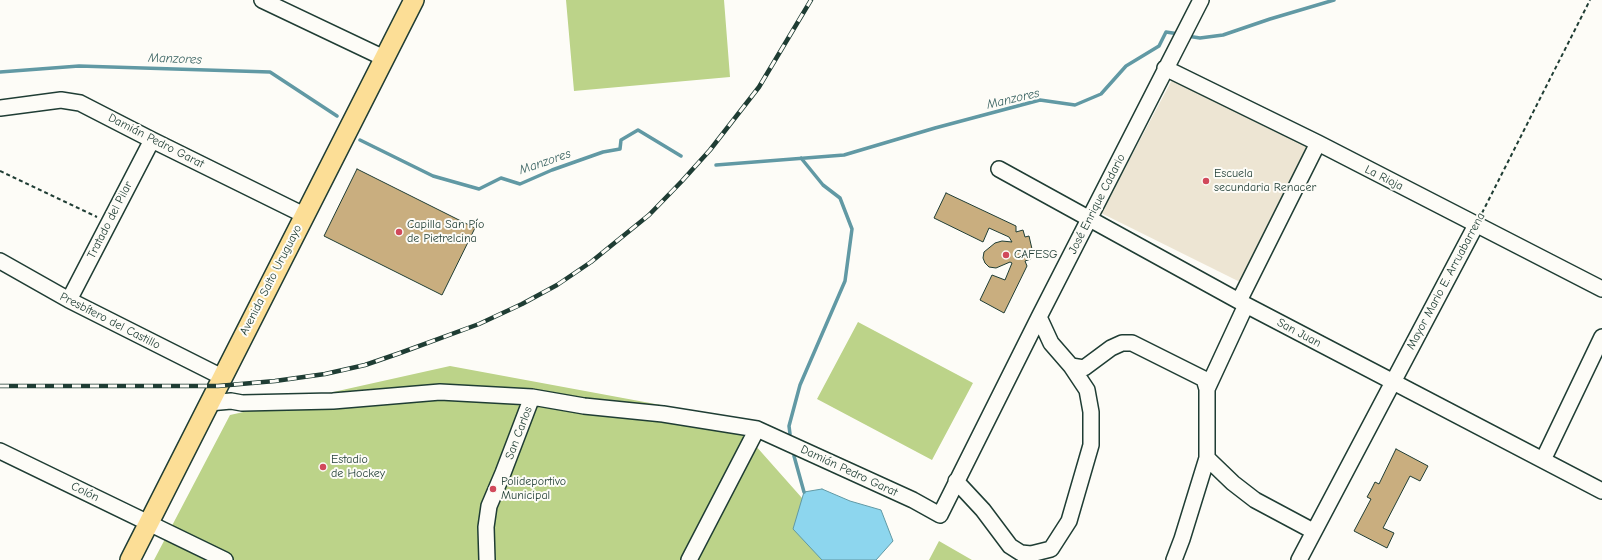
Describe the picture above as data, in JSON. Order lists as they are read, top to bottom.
{
  "streets": {
    "main road": ["Avenida Salto Uruguayo"],
    "street": [
      "Damián Pedro Garat",
      "La Rioja",
      "José Enrique Cadario",
      "Tratado del Pilar",
      "Mayor Mario E. Arruabarrena",
      "Presbítero del Castillo",
      "San Juan",
      "San Carlos",
      "Colón"
    ]
  },
  "crossings": [
    ["Damián Pedro Garat", "José Enrique Cadario"],
    ["Damián Pedro Garat", "Tratado del Pilar"],
    ["Damián Pedro Garat", "Avenida Salto Uruguayo"],
    ["Damián Pedro Garat", "San Carlos"],
    ["La Rioja", "José Enrique Cadario"],
    ["La Rioja", "Mayor Mario E. Arruabarrena"],
    ["José Enrique Cadario", "San Juan"],
    ["Tratado del Pilar", "Presbítero del Castillo"],
    ["Avenida Salto Uruguayo", "Presbítero del Castillo"],
    ["Avenida Salto Uruguayo", "Colón"],
    ["Mayor Mario E. Arruabarrena", "San Juan"]
  ],
  "water": ["Manzores"],
  "places": [
    "Escuela secundaria Renacer",
    "Capilla San Pío de Pietrelcina",
    "CAFESG",
    "Estadio de Hockey",
    "Polideportivo Municipal"
  ]
}
